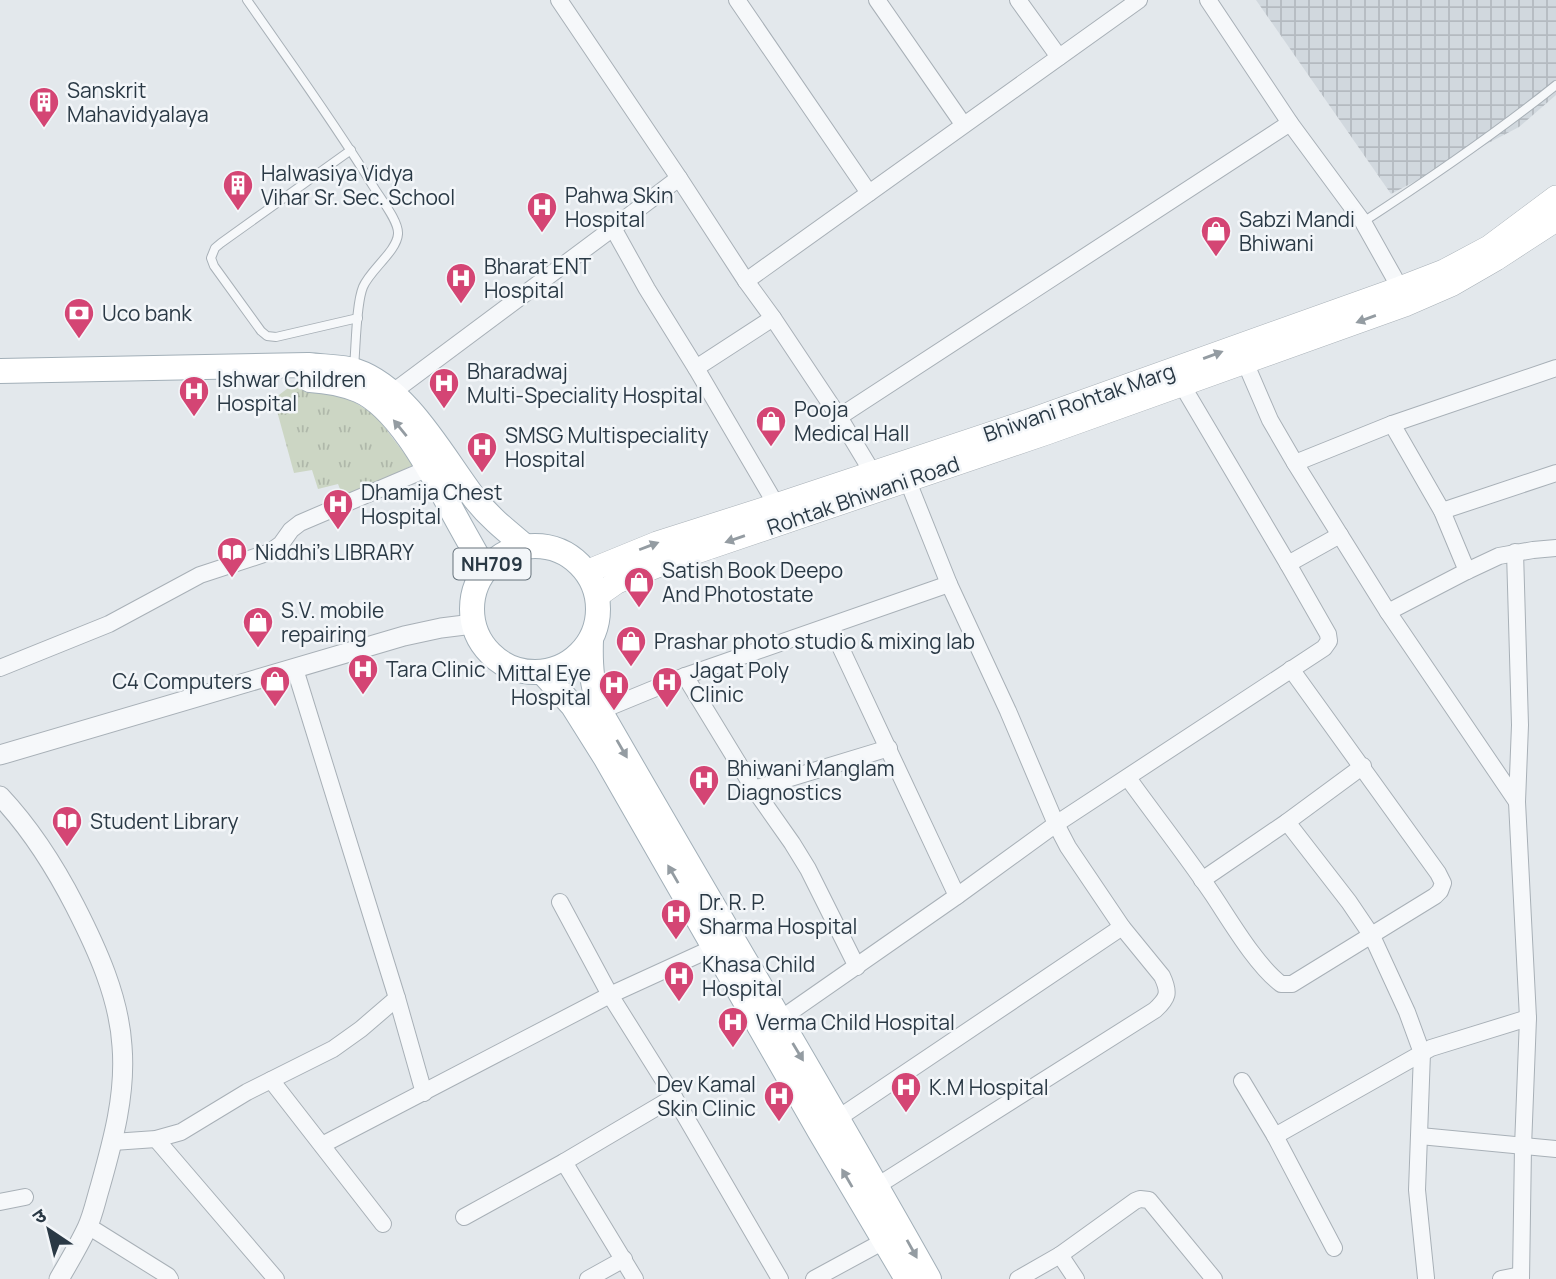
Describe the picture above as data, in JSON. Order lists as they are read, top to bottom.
{
  "streets": {
    "main road": ["Bhiwani Rohtak Marg", "Rohtak Bhiwani Road", "NH709"]
  },
  "crossings": [
    ["Bhiwani Rohtak Marg", "Rohtak Bhiwani Road"],
    ["Bhiwani Rohtak Marg", "NH709"],
    ["Rohtak Bhiwani Road", "NH709"]
  ],
  "one_way": ["Bhiwani Rohtak Marg", "Rohtak Bhiwani Road"],
  "places": {
    "building": ["Sanskrit Mahavidyalaya", "Halwasiya Vidya Vihar Sr. Sec. School"],
    "hospital": [
      "Pahwa Skin Hospital",
      "Bharat ENT Hospital",
      "Bharadwaj Multi-Speciality Hospital",
      "Ishwar Children Hospital",
      "SMSG Multispeciality Hospital",
      "Dhamija Chest Hospital",
      "Tara Clinic",
      "Jagat Poly Clinic",
      "Mittal Eye Hospital",
      "Bhiwani Manglam Diagnostics",
      "Dr. R. P. Sharma Hospital",
      "Khasa Child Hospital",
      "Verma Child Hospital",
      "K.M Hospital",
      "Dev Kamal Skin Clinic"
    ],
    "shop": [
      "Sabzi Mandi Bhiwani",
      "Pooja Medical Hall",
      "Satish Book Deepo And Photostate",
      "S.V. mobile repairing",
      "Prashar photo studio & mixing lab",
      "C4 Computers"
    ],
    "bank": ["Uco bank"],
    "library": ["Niddhi's LIBRARY", "Student Library"]
  },
  "north": "top left"
}
